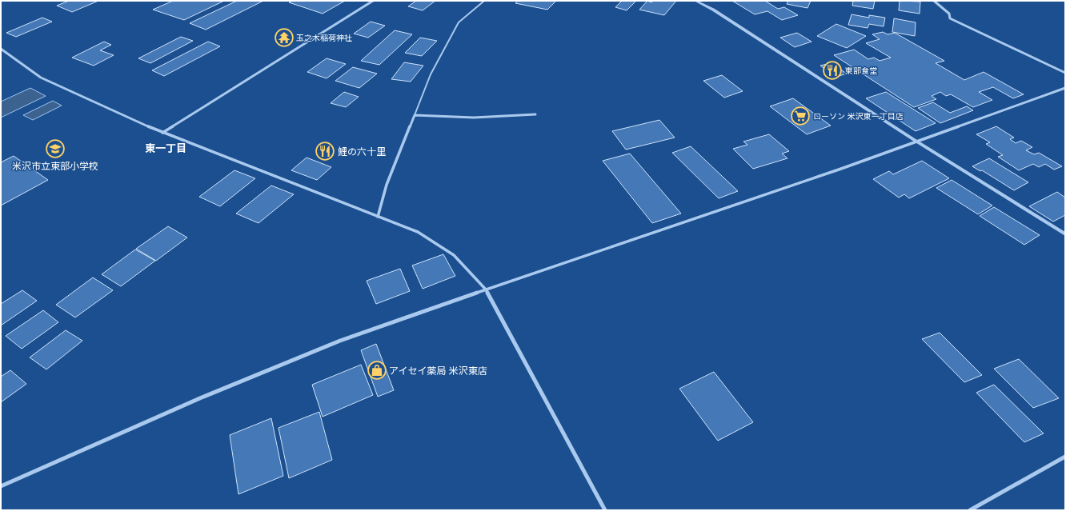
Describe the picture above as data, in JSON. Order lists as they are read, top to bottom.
{
  "districts": ["東一丁目"],
  "places": {
    "temple": ["玉之木稲荷神社"],
    "restaurant": ["東部食堂", "鯉の六十里"],
    "supermarket": ["ローソン 米沢東一丁目店"],
    "school or university": ["米沢市立東部小学校"],
    "shop": ["アイセイ薬局 米沢東店"]
  }
}
